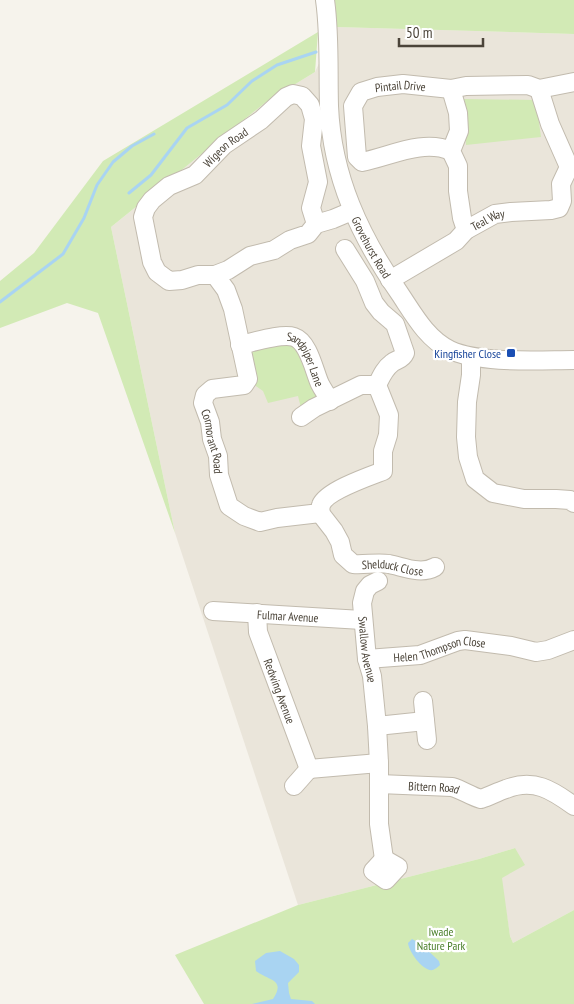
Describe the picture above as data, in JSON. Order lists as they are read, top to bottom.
{
  "streets": {
    "street": [
      "Pintail Drive",
      "Wigeon Road",
      "Teal Way",
      "Grovehurst Road",
      "Sandpiper Lane",
      "Cormorant Road",
      "Shelduck Close",
      "Fulmar Avenue",
      "Swallow Avenue",
      "Helen Thompson Close",
      "Redwing Avenue",
      "Bittern Road"
    ]
  },
  "crossings": [
    ["Pintail Drive", "Teal Way"],
    ["Wigeon Road", "Cormorant Road"],
    ["Teal Way", "Grovehurst Road"],
    ["Sandpiper Lane", "Cormorant Road"],
    ["Cormorant Road", "Shelduck Close"],
    ["Fulmar Avenue", "Swallow Avenue"],
    ["Fulmar Avenue", "Redwing Avenue"],
    ["Swallow Avenue", "Helen Thompson Close"],
    ["Swallow Avenue", "Bittern Road"]
  ],
  "parks": ["Iwade Nature Park"],
  "places": {
    "transit": ["Kingfisher Close"]
  },
  "scale_bar": "50 m"
}
